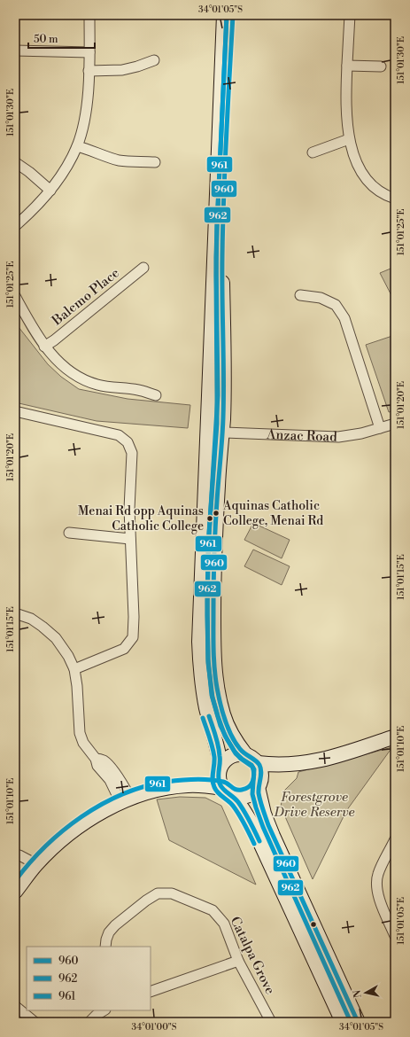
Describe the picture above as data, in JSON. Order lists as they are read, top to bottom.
{
  "streets": {
    "main road": ["Anzac Road"],
    "street": ["Balemo Place", "Catalpa Grove"]
  },
  "parks": ["Forestgrove Drive Reserve"],
  "places": ["Aquinas Catholic College, Menai Rd", "Menai Rd opp Aquinas Catholic College"],
  "lines": ["transit line 960", "transit line 962", "transit line 961"],
  "legend": ["960", "962", "961"],
  "scale_bar": "50 m",
  "north": "left",
  "coordinates": [
    "34°01'05\"S",
    "151°01'30\"E",
    "151°01'25\"E",
    "151°01'20\"E",
    "151°01'15\"E",
    "151°01'10\"E",
    "151°01'05\"E",
    "34°01'00\"S"
  ]
}
